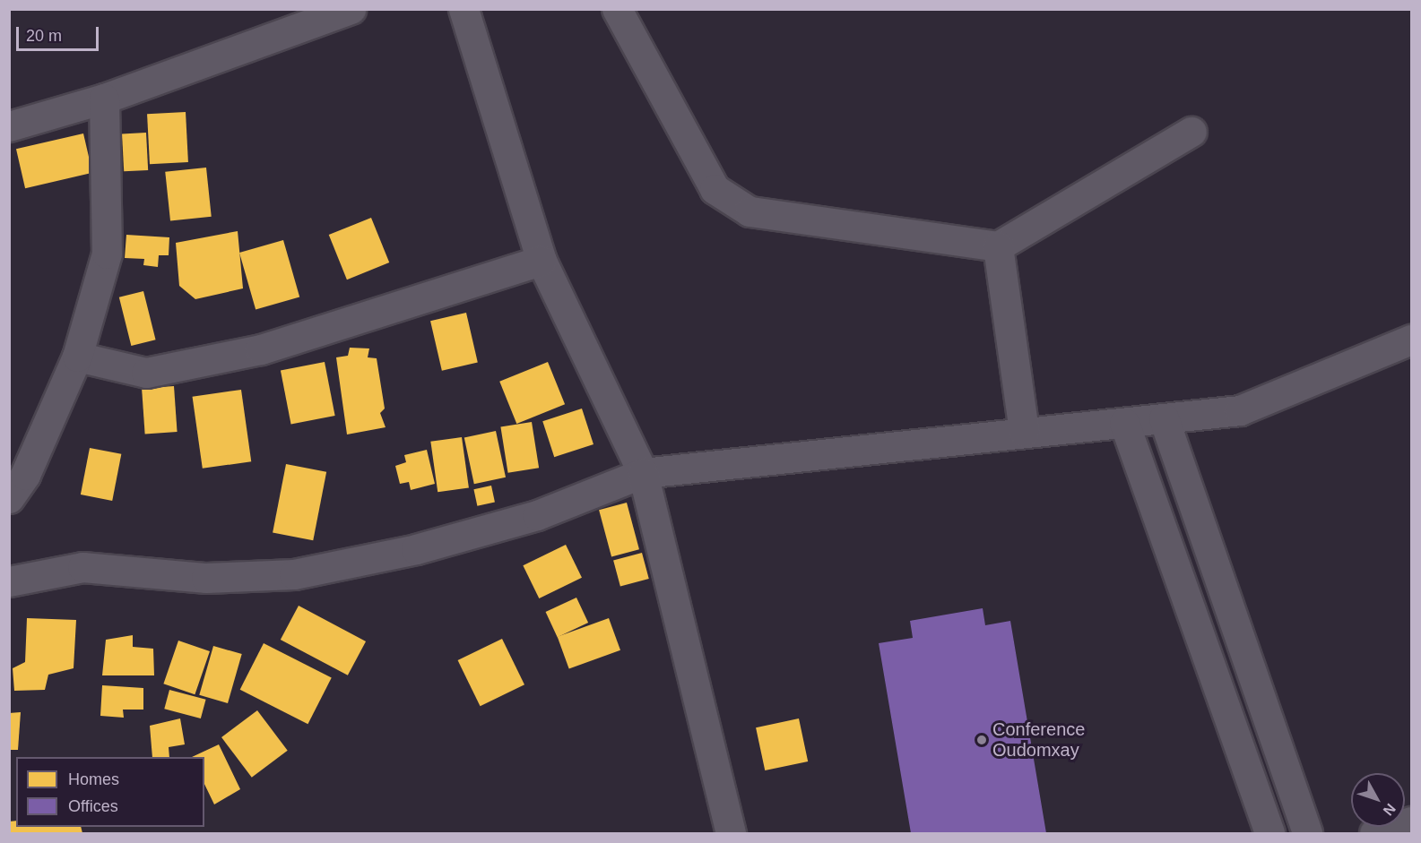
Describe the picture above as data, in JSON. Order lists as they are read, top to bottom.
{
  "places": ["Conference Oudomxay"],
  "legend": ["Homes", "Offices"],
  "scale_bar": "20 m",
  "north": "bottom right"
}
